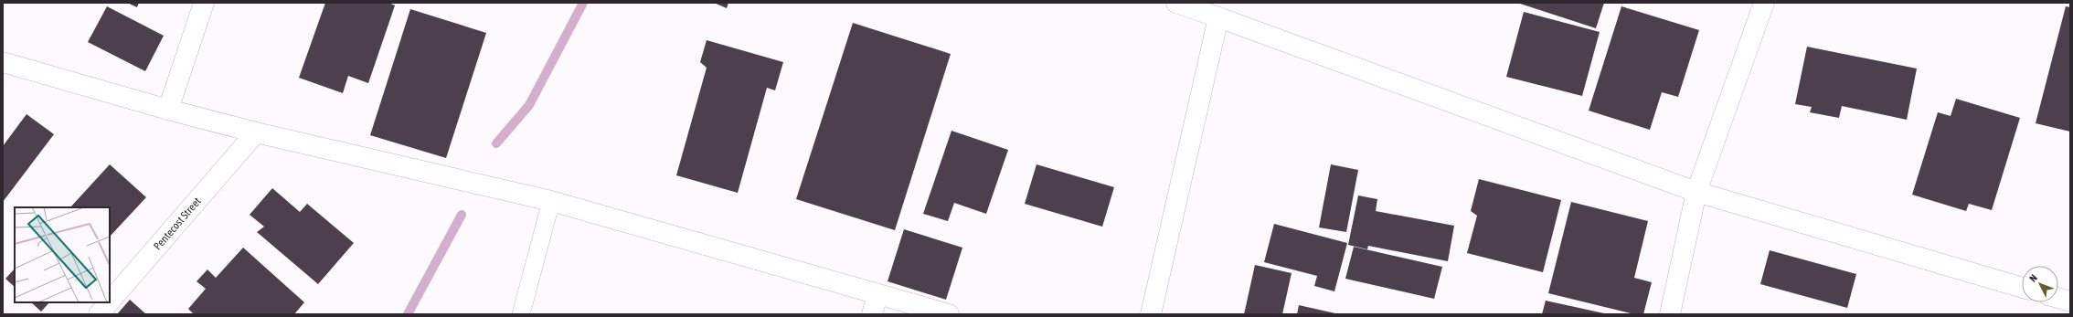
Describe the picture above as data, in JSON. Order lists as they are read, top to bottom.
{
  "streets": {
    "street": ["Pentecost Street"]
  },
  "north": "top left"
}
